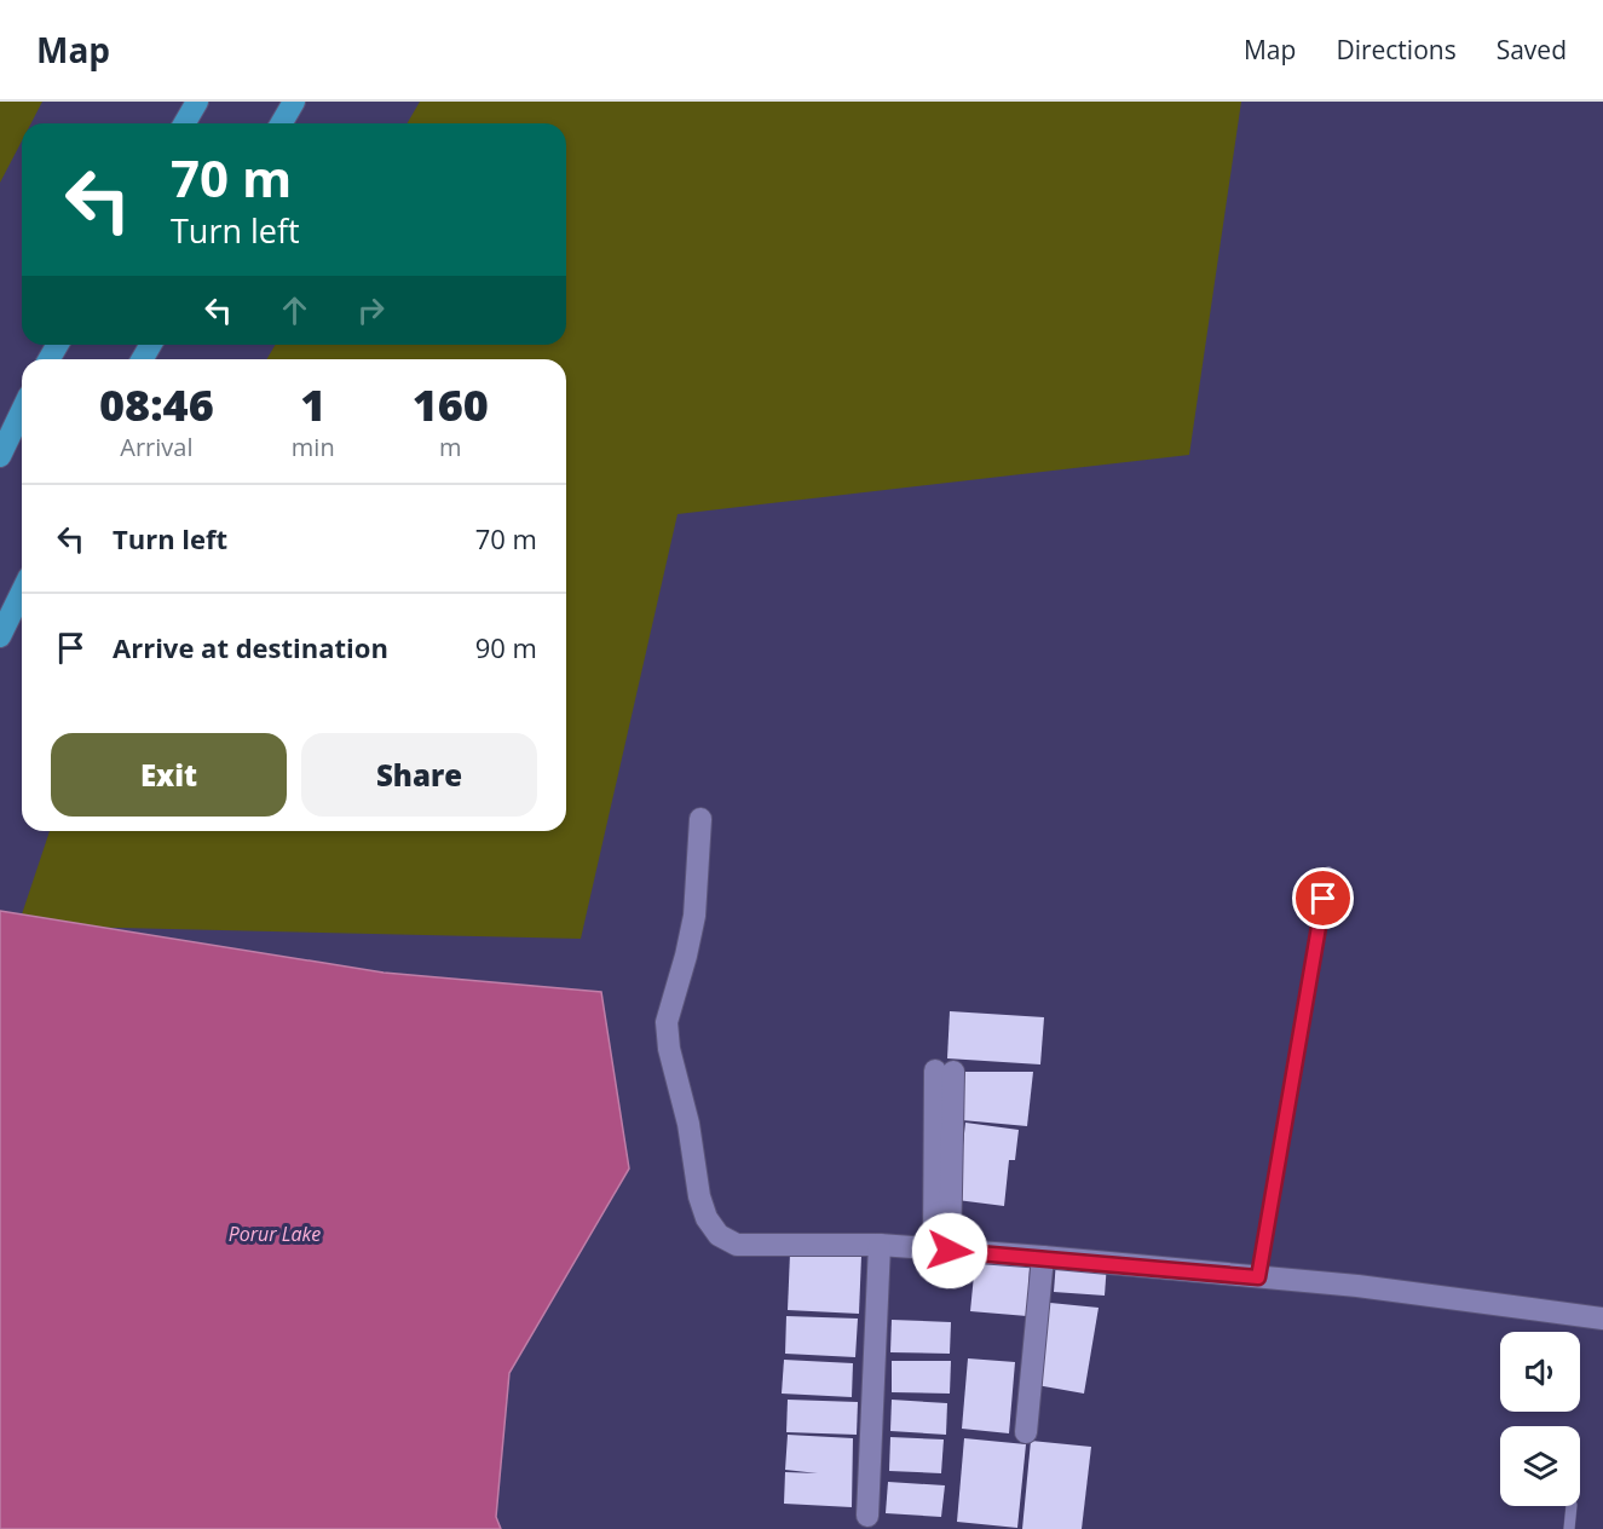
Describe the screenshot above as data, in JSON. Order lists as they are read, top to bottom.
{
  "water": ["Porur Lake"],
  "page": {
    "header": "Map",
    "nav": ["Map", "Directions", "Saved"],
    "turn": ["70 m", "Turn left"],
    "eta": [
      "08:46",
      "Arrival",
      "1",
      "min",
      "160",
      "m"
    ],
    "list": [
      {
        "name": "Turn left",
        "value": "70 m"
      },
      {
        "name": "Arrive at destination",
        "value": "90 m"
      }
    ],
    "buttons": ["Exit", "Share"]
  }
}
